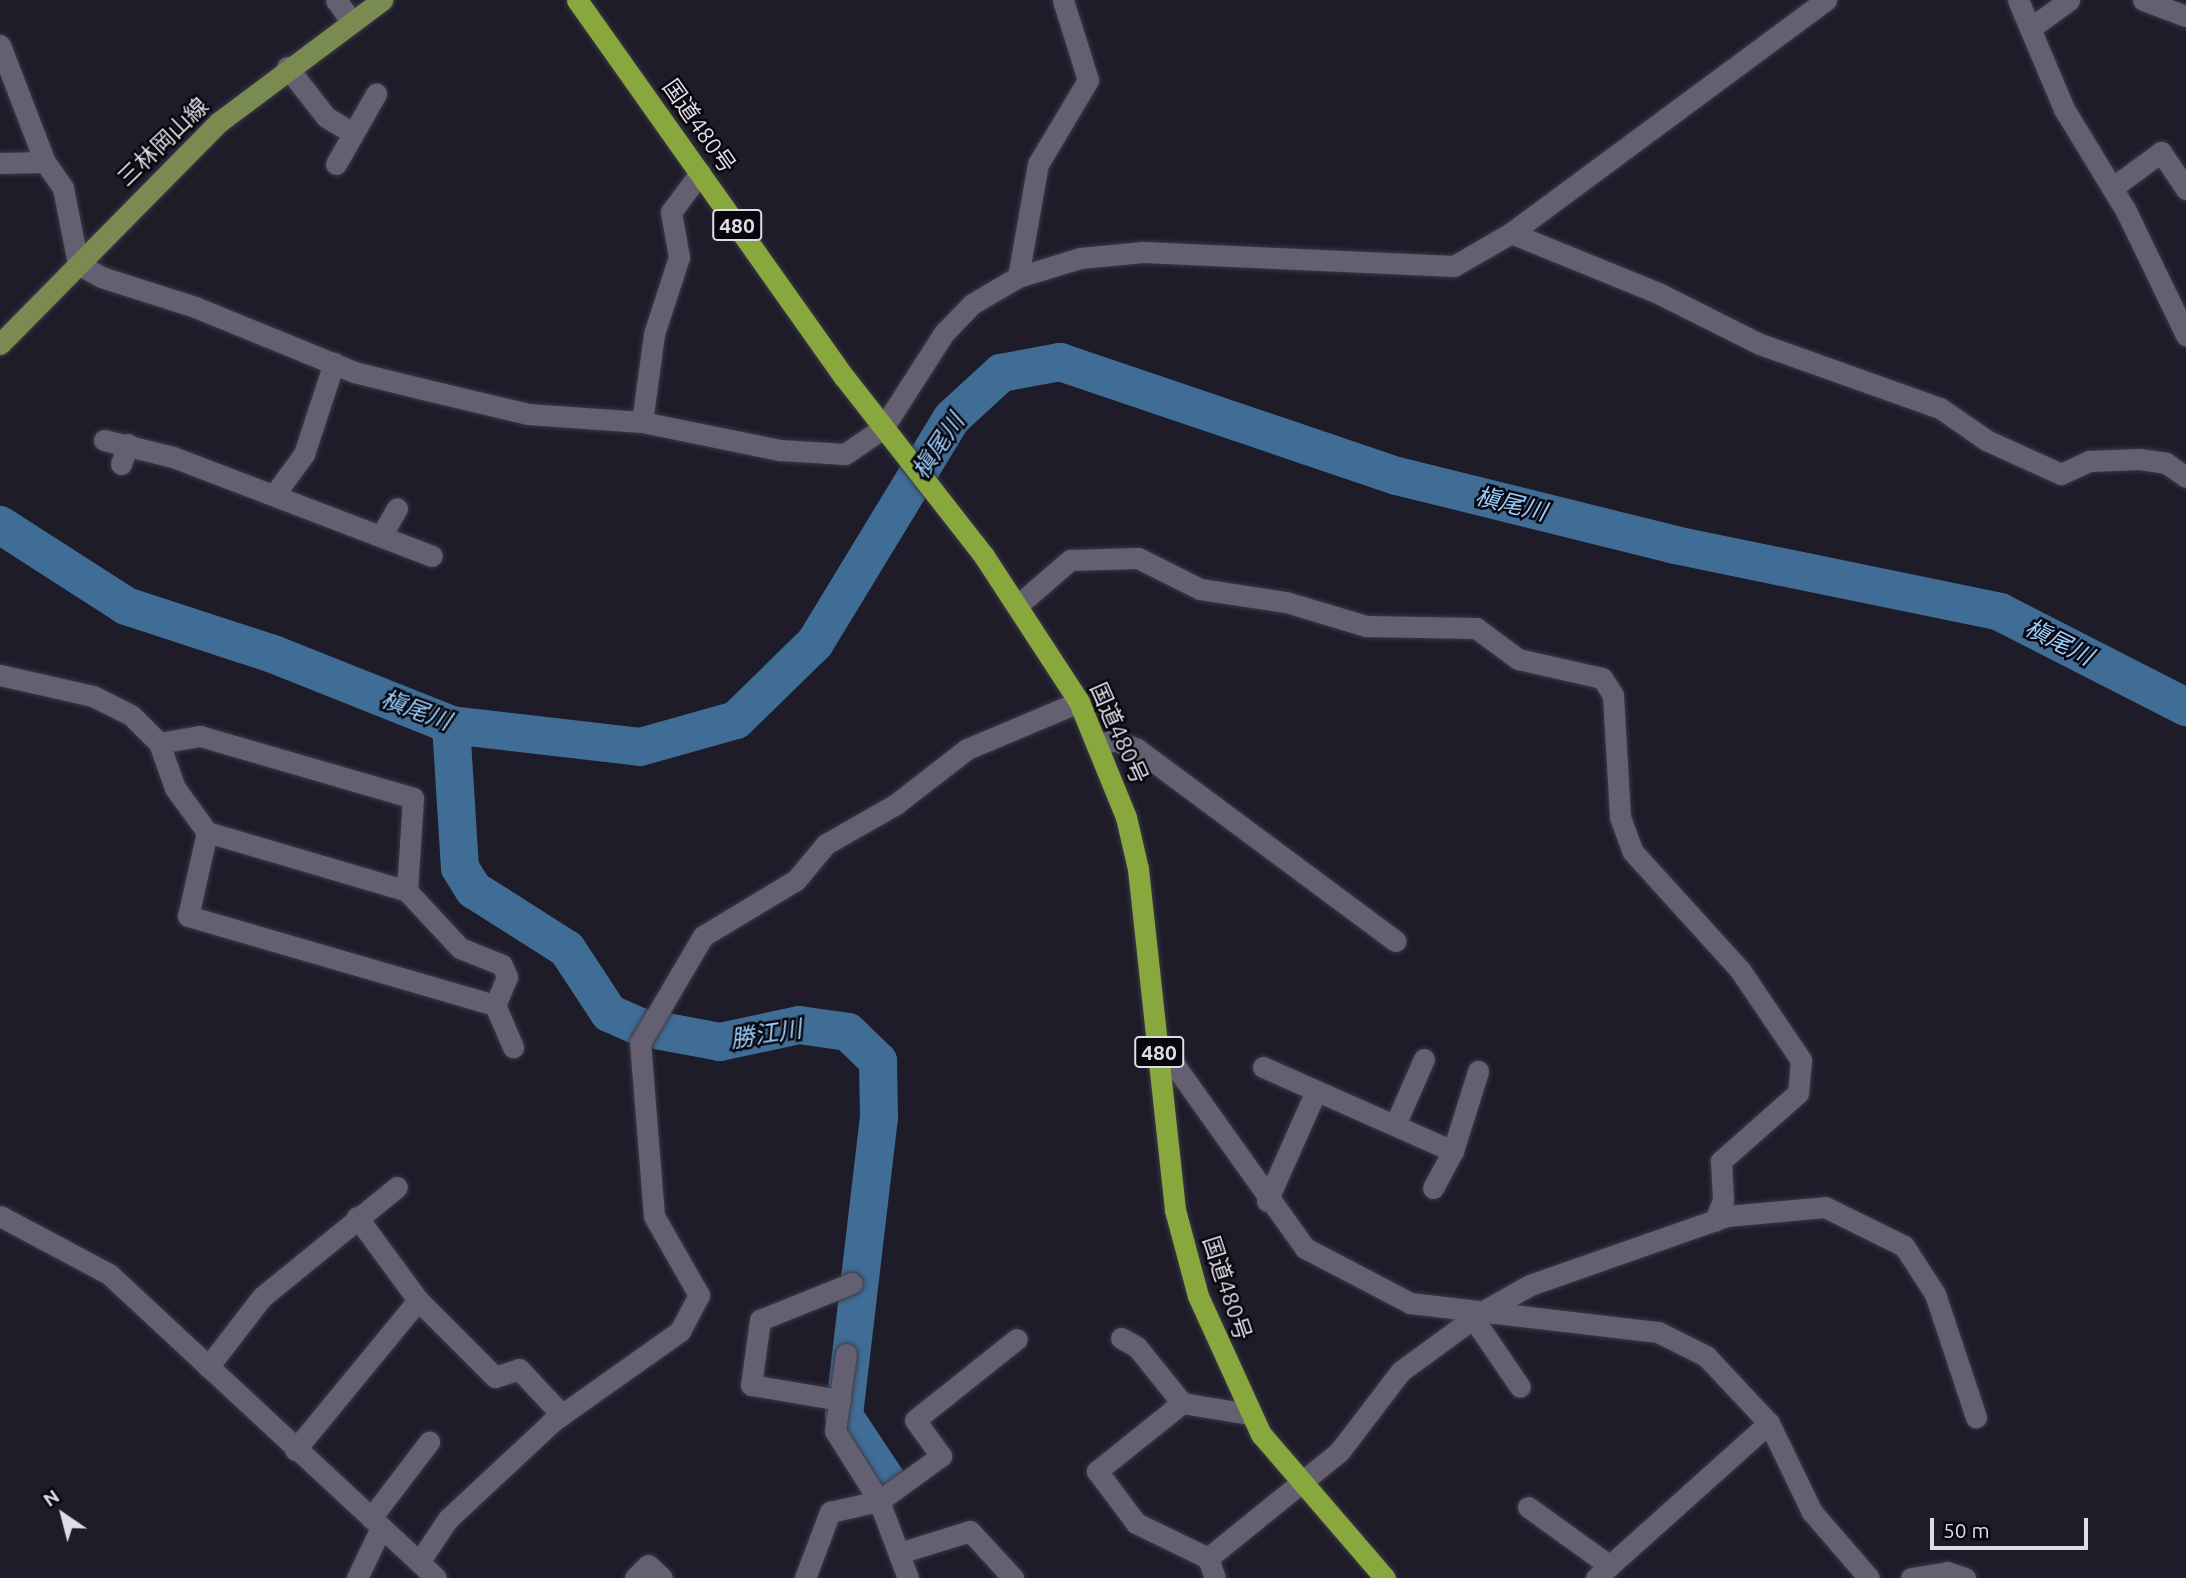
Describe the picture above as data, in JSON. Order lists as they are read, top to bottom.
{
  "streets": {
    "highway": ["国道480号", "480"],
    "main road": ["三林岡山線"]
  },
  "water": ["槇尾川", "勝江川"],
  "scale_bar": "50 m",
  "north": "top left"
}
